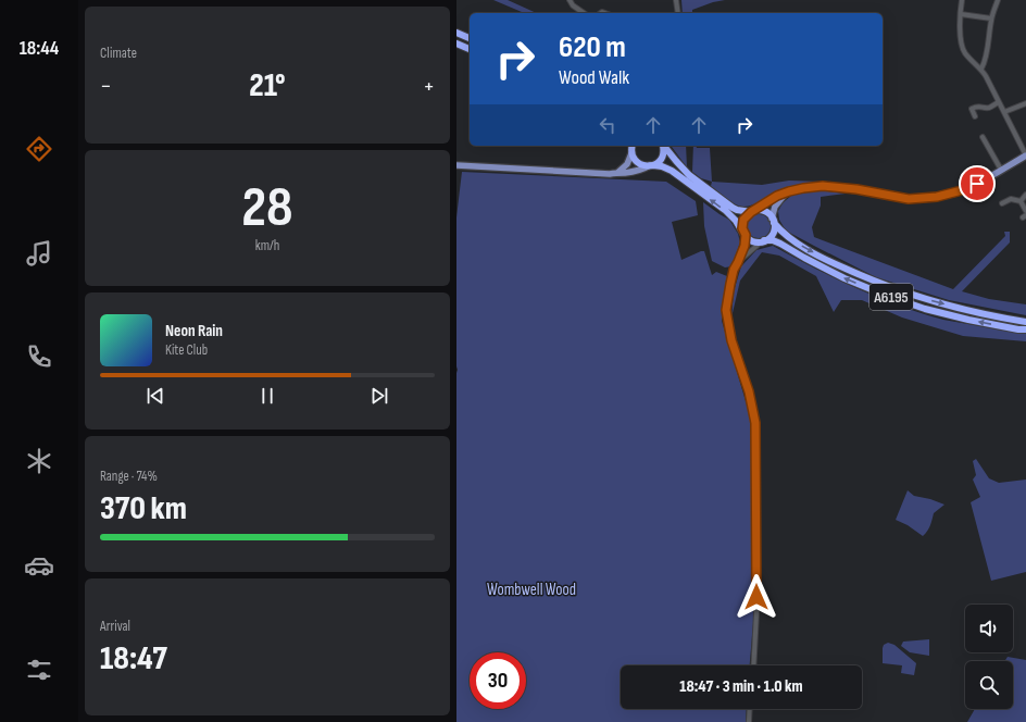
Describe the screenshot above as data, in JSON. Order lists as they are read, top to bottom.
{
  "streets": {
    "highway": ["A6195"]
  },
  "parks": ["Wombwell Wood"],
  "page": {
    "tabs": "18:44",
    "tile": [
      "Climate",
      ["28", "km/h"],
      ["Range · 74%", "370 km"],
      ["Arrival", "18:47"]
    ],
    "turn": ["620 m", "Wood Walk"],
    "heat": ["−", "21°", "+"],
    "song": ["Neon Rain", "Kite Club"],
    "limit": "30",
    "trip": "18:47 · 3 min · 1.0 km"
  }
}
